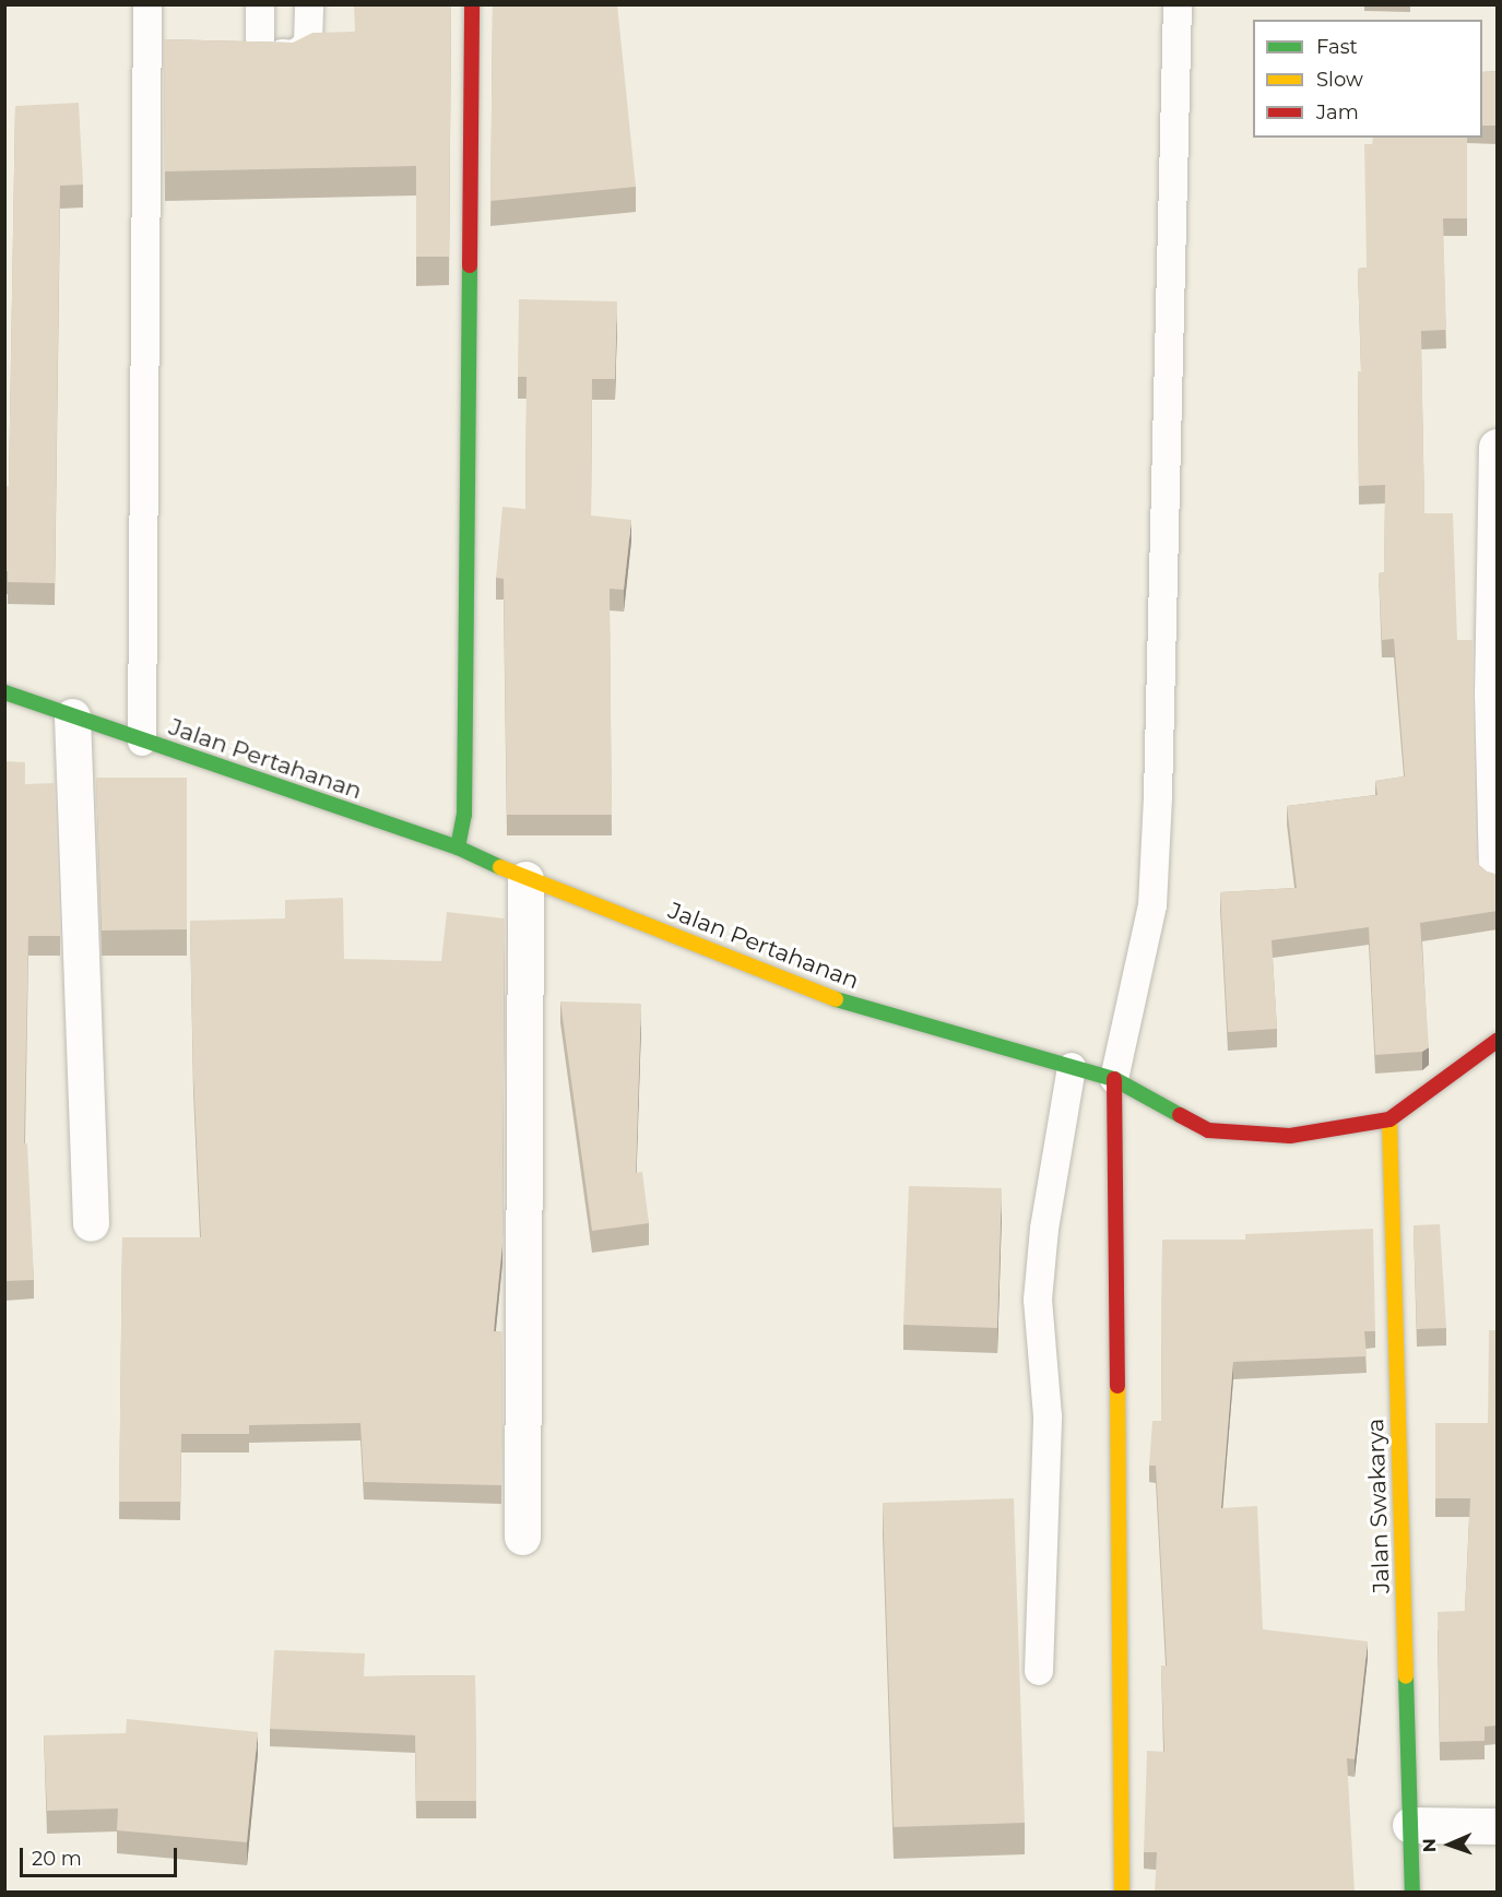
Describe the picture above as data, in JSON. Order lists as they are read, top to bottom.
{
  "streets": {
    "street": ["Jalan Pertahanan", "Jalan Swakarya"]
  },
  "crossings": [
    ["Jalan Pertahanan", "Jalan Swakarya"]
  ],
  "legend": ["Fast", "Slow", "Jam"],
  "scale_bar": "20 m",
  "north": "left"
}
